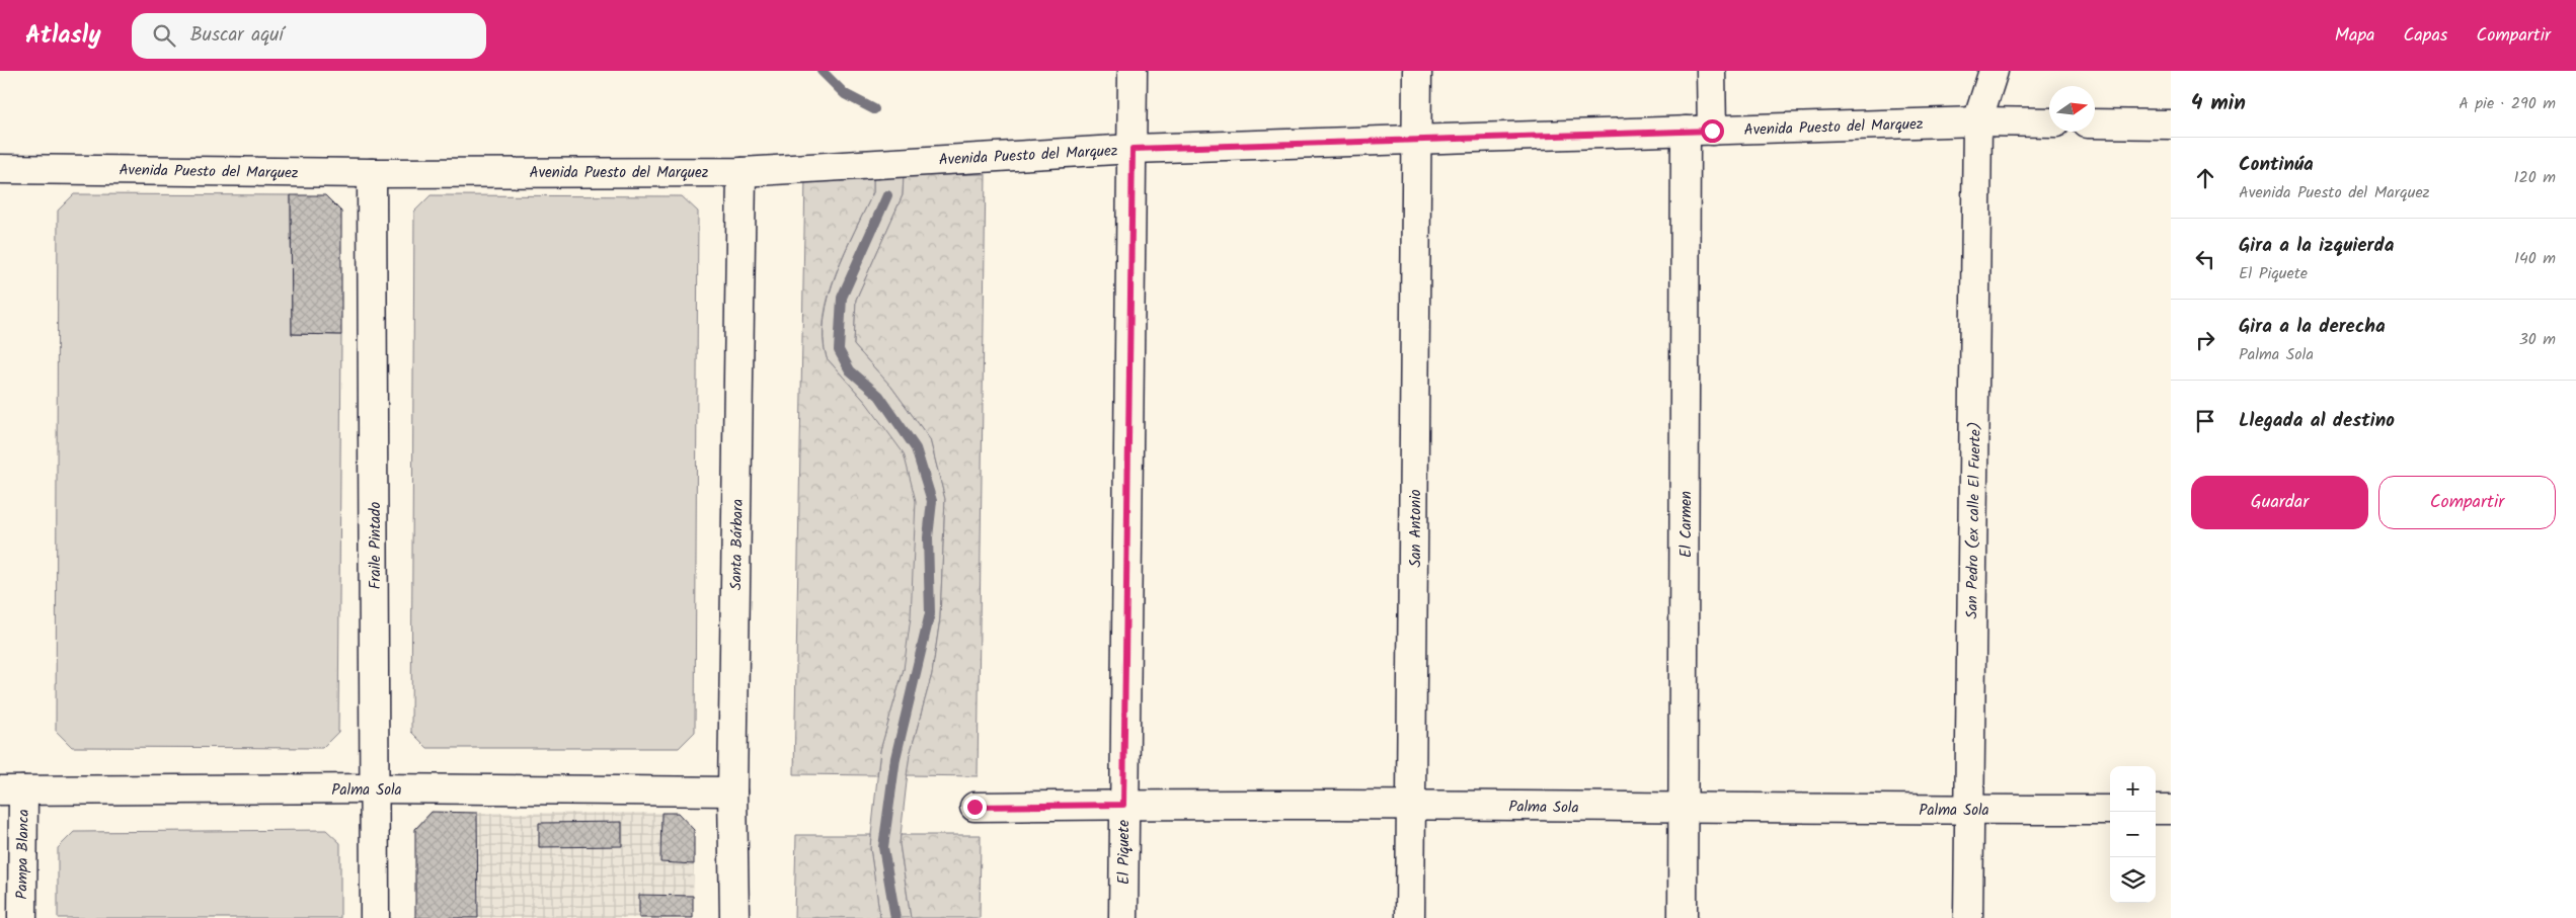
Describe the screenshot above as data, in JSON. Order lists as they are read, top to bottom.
{
  "streets": {
    "street": [
      "Avenida Puesto del Marquez",
      "San Pedro (ex calle El Fuerte)",
      "El Carmen",
      "San Antonio",
      "Santa Bárbara",
      "Fraile Pintado",
      "Palma Sola",
      "El Piquete",
      "Pampa Blanca"
    ]
  },
  "crossings": [
    ["Avenida Puesto del Marquez", "San Pedro (ex calle El Fuerte)"],
    ["Avenida Puesto del Marquez", "El Carmen"],
    ["Avenida Puesto del Marquez", "San Antonio"],
    ["Avenida Puesto del Marquez", "Santa Bárbara"],
    ["Avenida Puesto del Marquez", "Fraile Pintado"],
    ["Avenida Puesto del Marquez", "El Piquete"],
    ["San Pedro (ex calle El Fuerte)", "Palma Sola"],
    ["El Carmen", "Palma Sola"],
    ["San Antonio", "Palma Sola"],
    ["Santa Bárbara", "Palma Sola"],
    ["Fraile Pintado", "Palma Sola"],
    ["Palma Sola", "El Piquete"],
    ["Palma Sola", "Pampa Blanca"]
  ],
  "north": "right",
  "page": {
    "header": "Atlasly",
    "search": "Buscar aquí",
    "nav": ["Mapa", "Capas", "Compartir"],
    "heading": ["4 min", "A pie · 290 m"],
    "list": [
      ["Continúa", "Avenida Puesto del Marquez", "120 m"],
      ["Gira a la izquierda", "El Piquete", "140 m"],
      ["Gira a la derecha", "Palma Sola", "30 m"],
      "Llegada al destino"
    ],
    "buttons": ["Guardar", "Compartir"],
    "map_buttons": ["+", "−"]
  }
}
